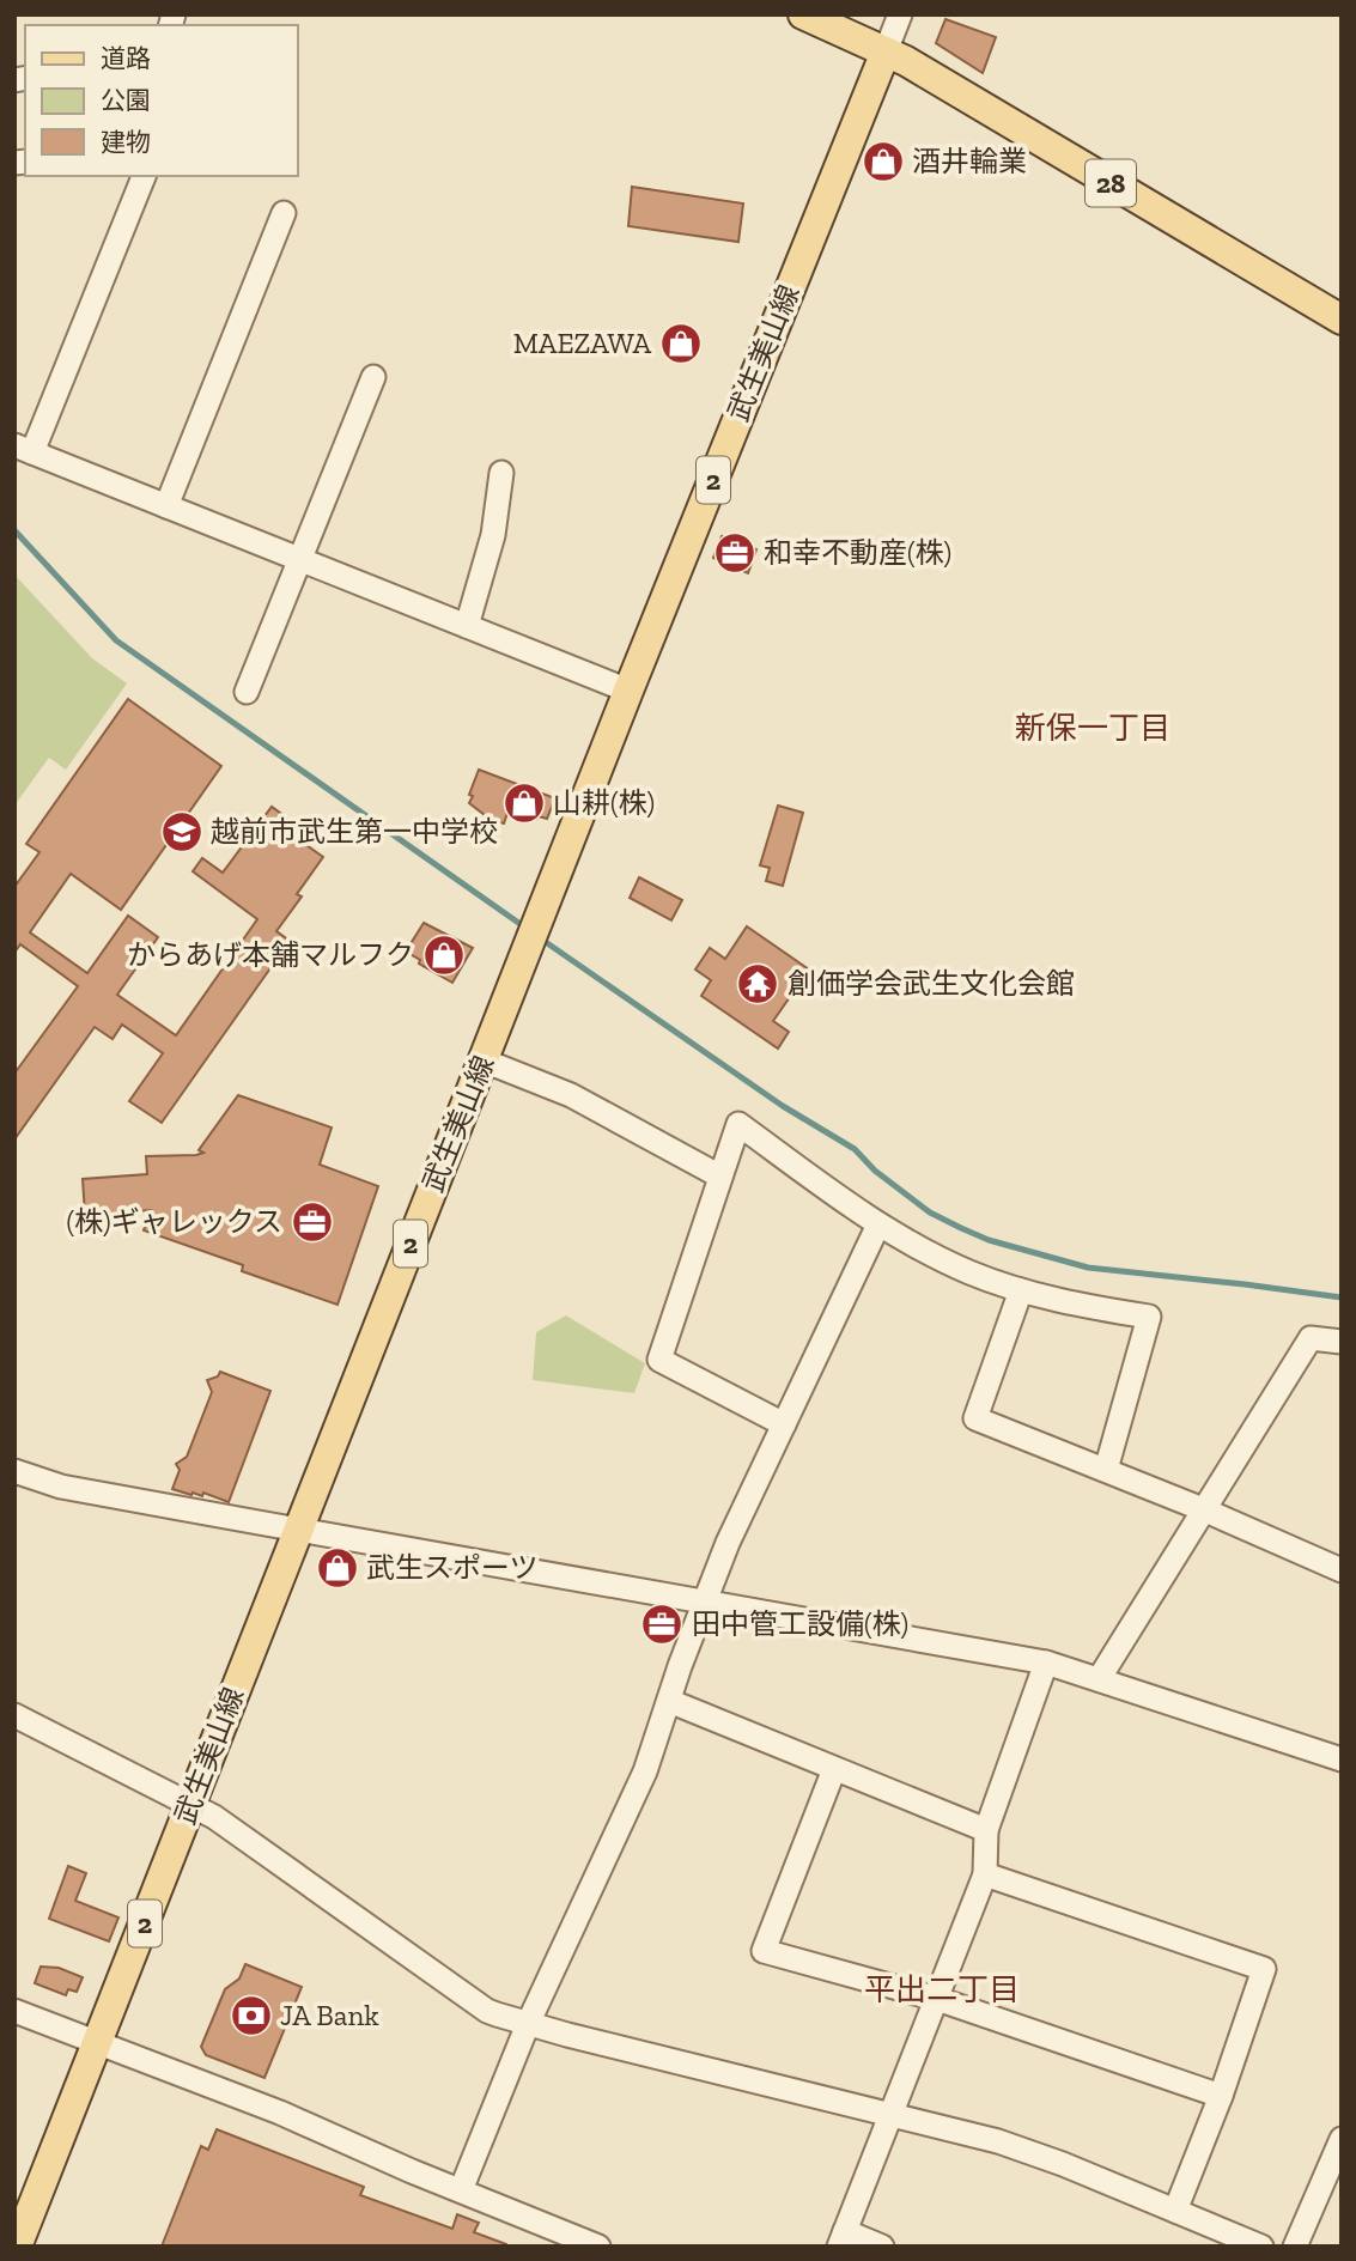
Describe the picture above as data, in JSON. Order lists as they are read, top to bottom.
{
  "streets": {
    "main road": ["28", "武生美山線", "2"]
  },
  "crossings": [
    ["28", "武生美山線"]
  ],
  "districts": ["新保一丁目", "平出二丁目"],
  "places": {
    "shop": [
      "酒井輪業",
      "MAEZAWA",
      "山耕(株)",
      "からあげ本舗マルフク",
      "武生スポーツ"
    ],
    "office": ["和幸不動産(株)", "(株)ギャレックス", "田中管工設備(株)"],
    "school or university": ["越前市武生第一中学校"],
    "temple": ["創価学会武生文化会館"],
    "bank": ["JA Bank"]
  },
  "legend": ["道路", "公園", "建物"]
}
